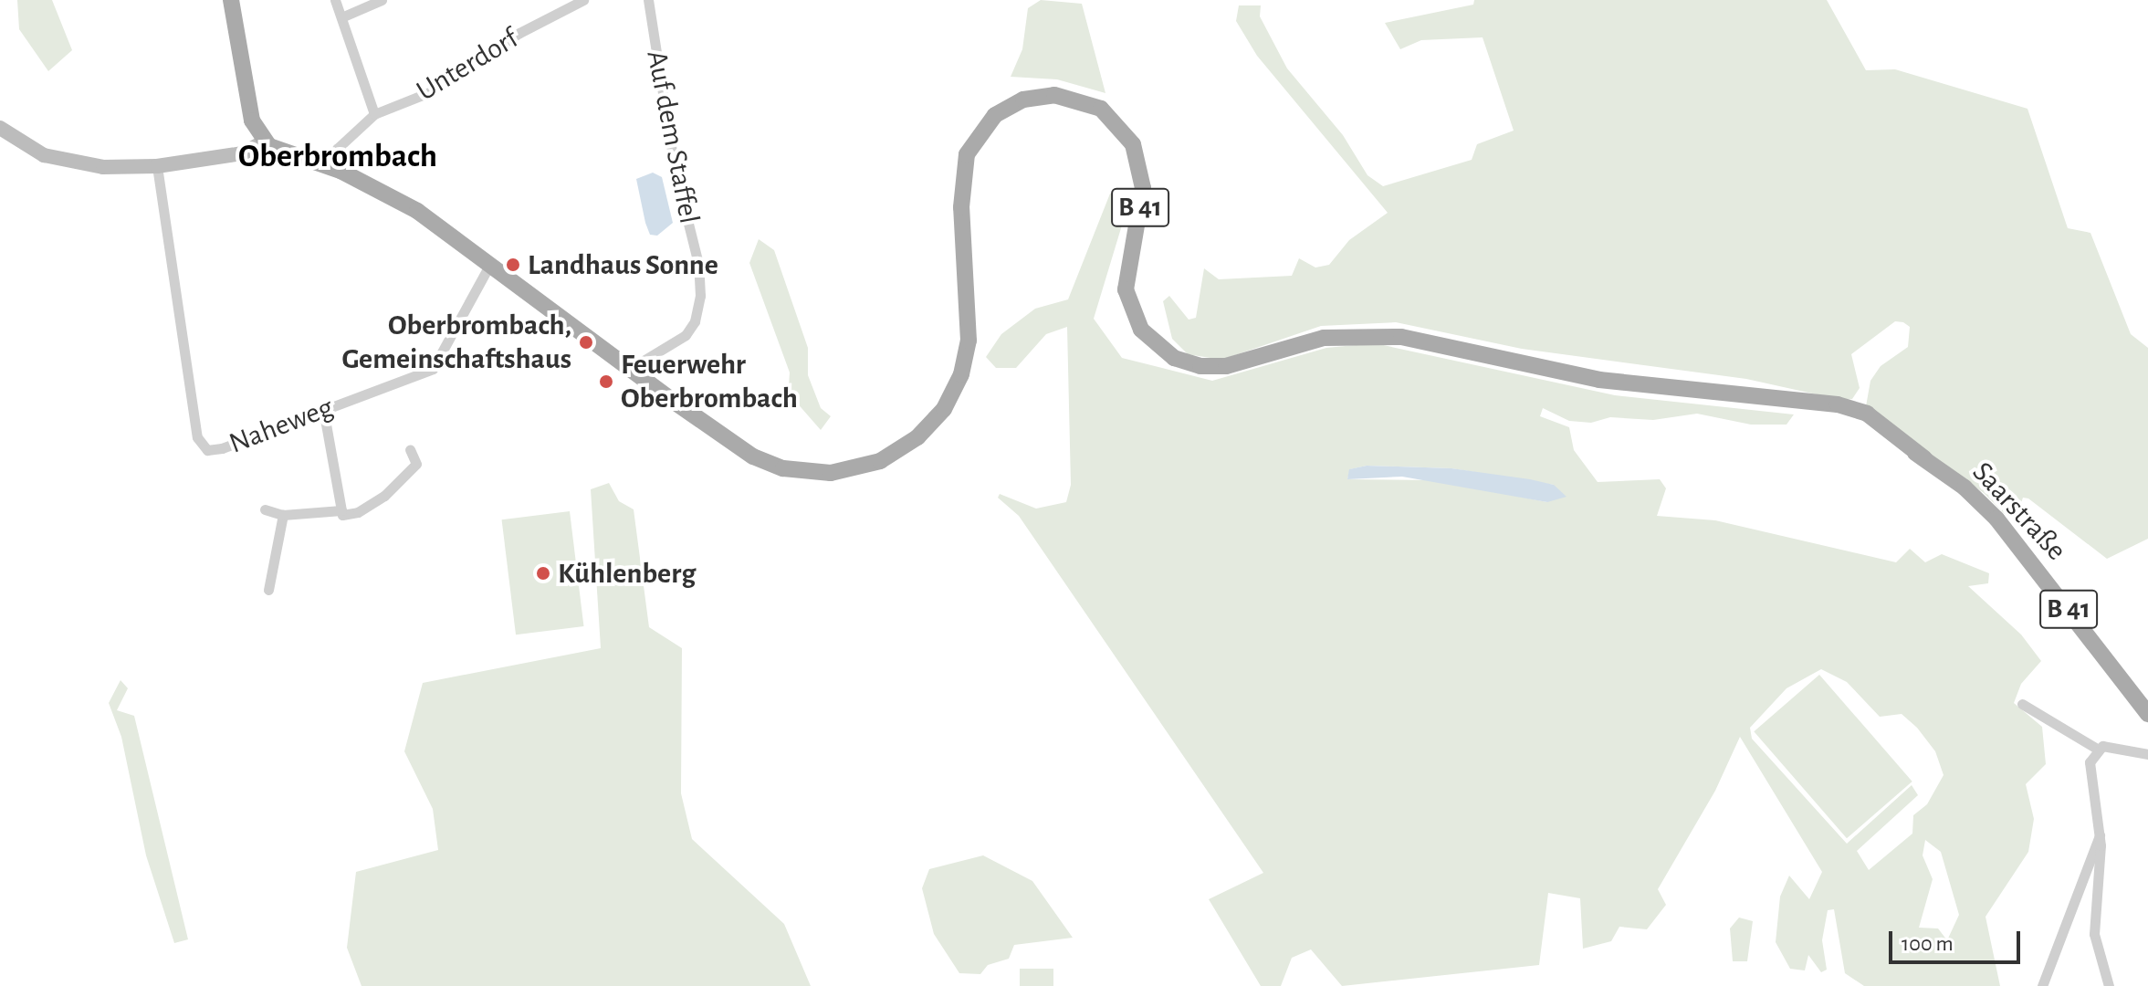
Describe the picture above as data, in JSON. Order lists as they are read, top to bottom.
{
  "streets": {
    "main road": ["B 41", "Saarstraße"],
    "street": ["Unterdorf", "Auf dem Staffel", "Naheweg"]
  },
  "crossings": [
    ["Unterdorf", "B 41"],
    ["Auf dem Staffel", "B 41"],
    ["Auf dem Staffel", "Saarstraße"],
    ["B 41", "Naheweg"],
    ["B 41", "Saarstraße"]
  ],
  "districts": ["Oberbrombach"],
  "places": [
    "Landhaus Sonne",
    "Oberbrombach, Gemeinschaftshaus",
    "Feuerwehr Oberbrombach",
    "Kühlenberg"
  ],
  "scale_bar": "100 m"
}
